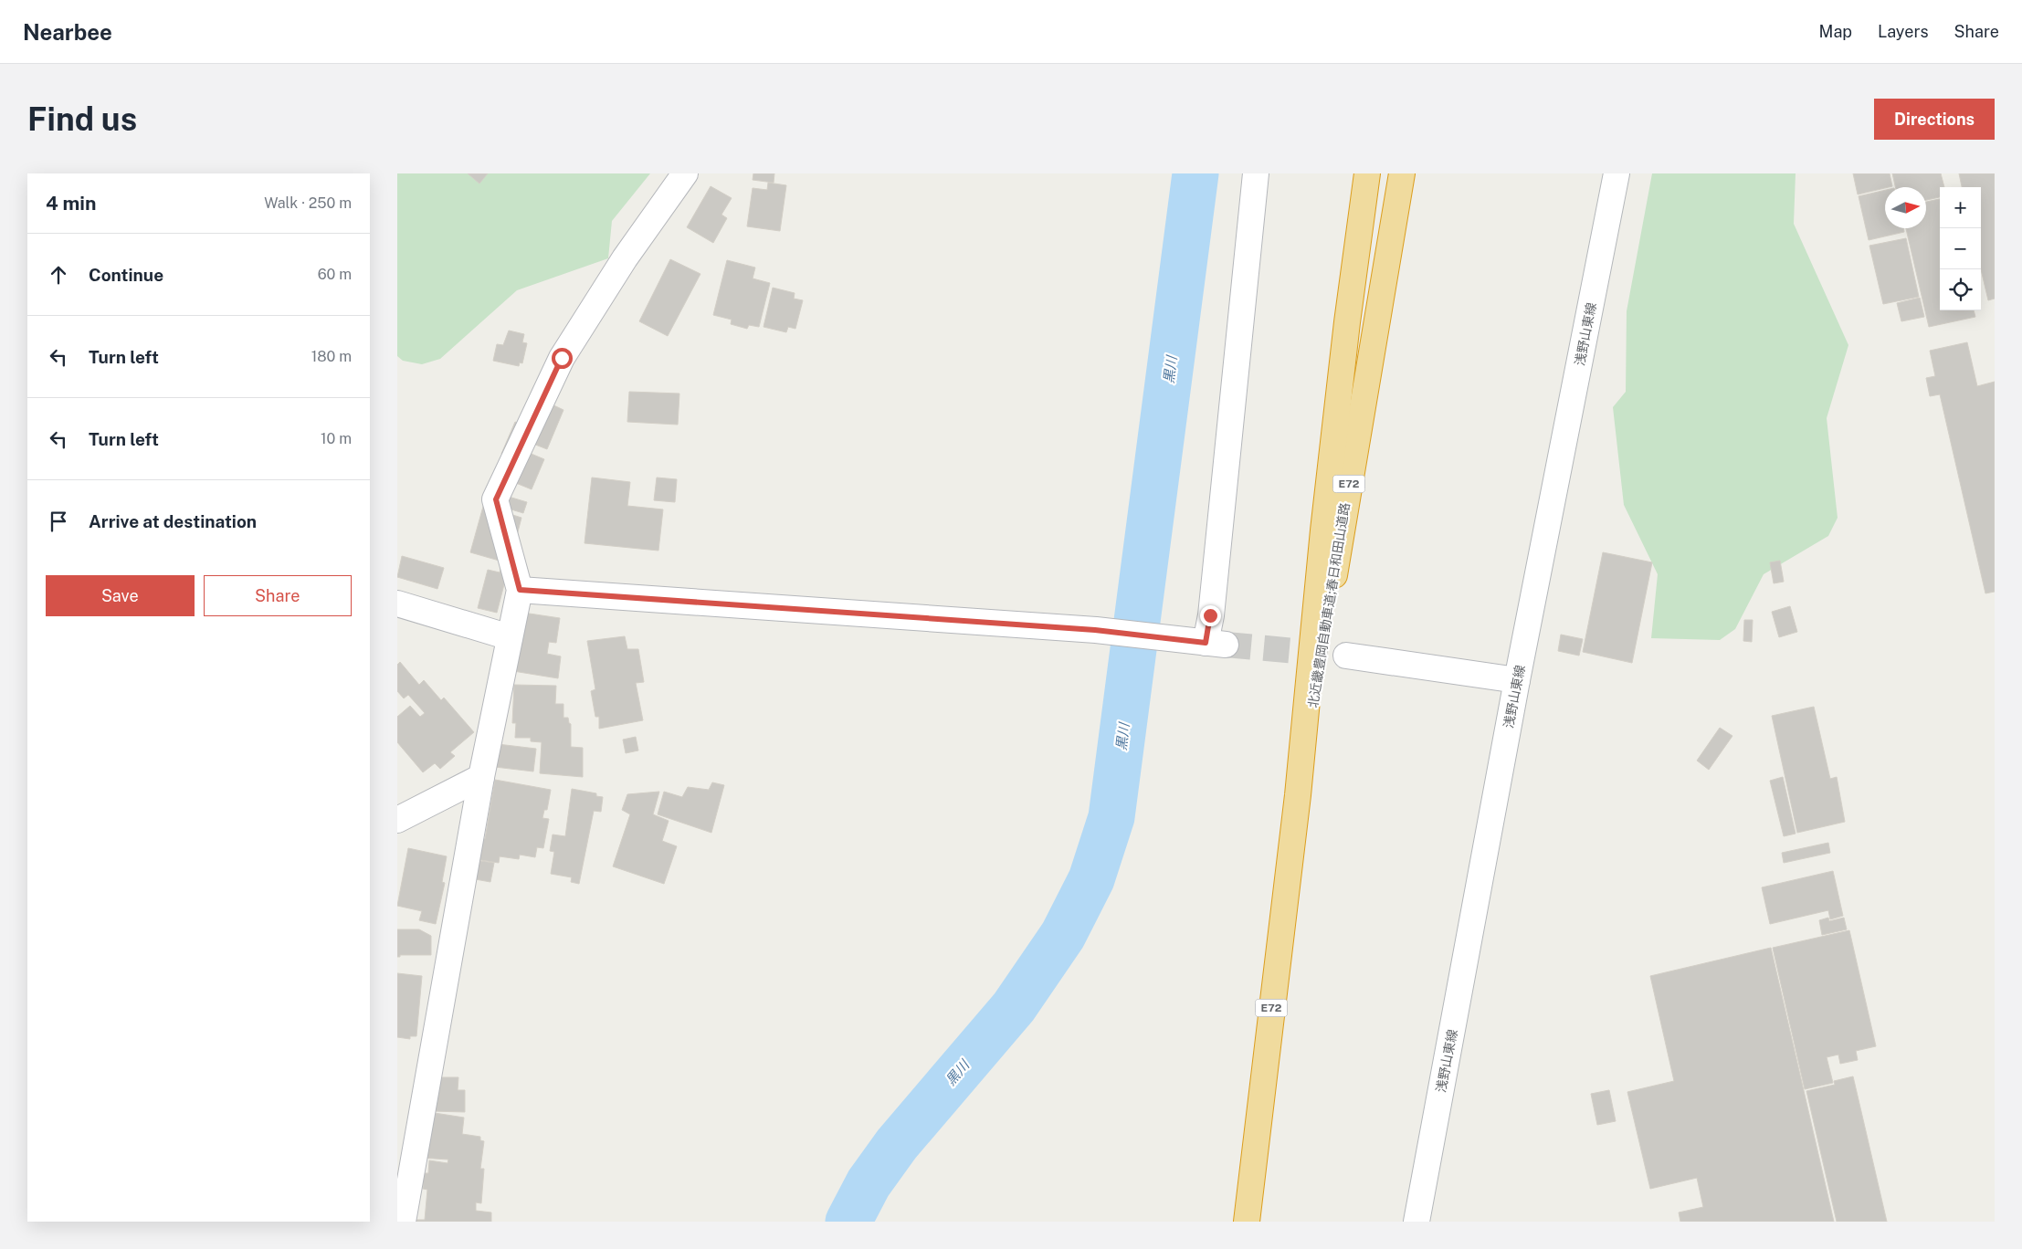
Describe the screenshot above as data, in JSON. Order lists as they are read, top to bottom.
{
  "streets": {
    "highway": ["E72", "北近畿豊岡自動車道;春日和田山道路"],
    "street": ["浅野山東線"]
  },
  "water": ["黒川"],
  "north": "right",
  "page": {
    "header": "Nearbee",
    "nav": ["Map", "Layers", "Share"],
    "buttons": [
      "Directions",
      ["Save", "Share"]
    ],
    "title": "Find us",
    "heading": ["4 min", "Walk · 250 m"],
    "map_buttons": ["+", "−"],
    "list": [
      ["Continue", "60 m"],
      ["Turn left", "180 m"],
      ["Turn left", "10 m"],
      "Arrive at destination"
    ]
  }
}
